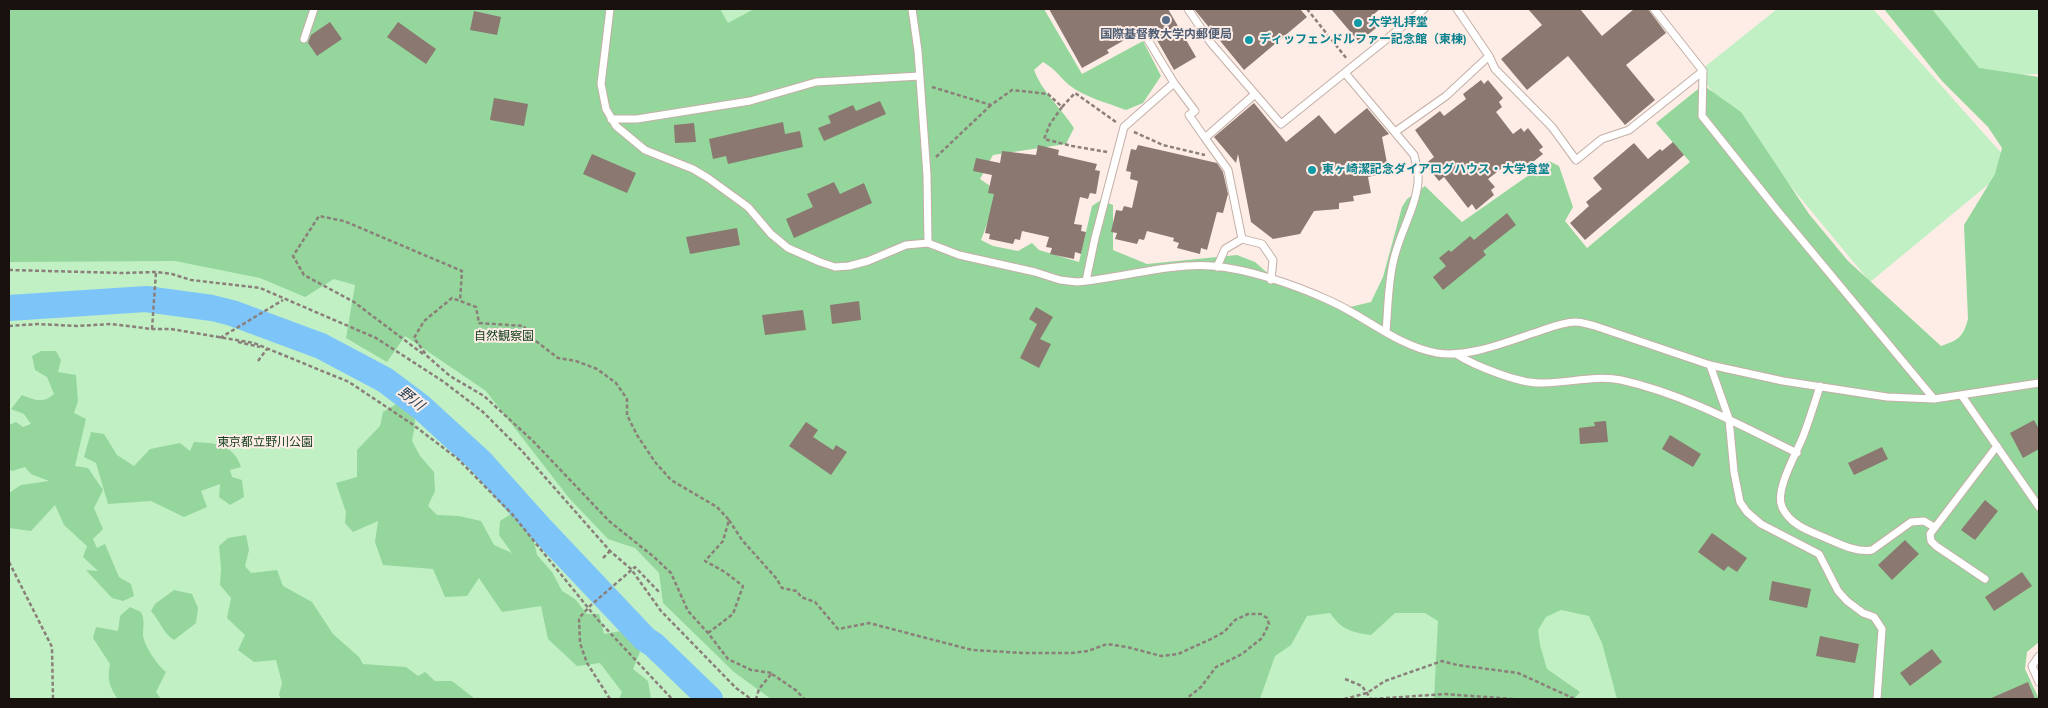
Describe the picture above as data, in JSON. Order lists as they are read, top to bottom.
{
  "water": ["野川"],
  "parks": ["自然観察園", "東京都立野川公園"],
  "places": [
    "国際基督教大学内郵便局",
    "大学礼拝堂",
    "ディッフェンドルファー記念館（東棟)",
    "東ヶ崎潔記念ダイアログハウス・大学食堂"
  ]
}
